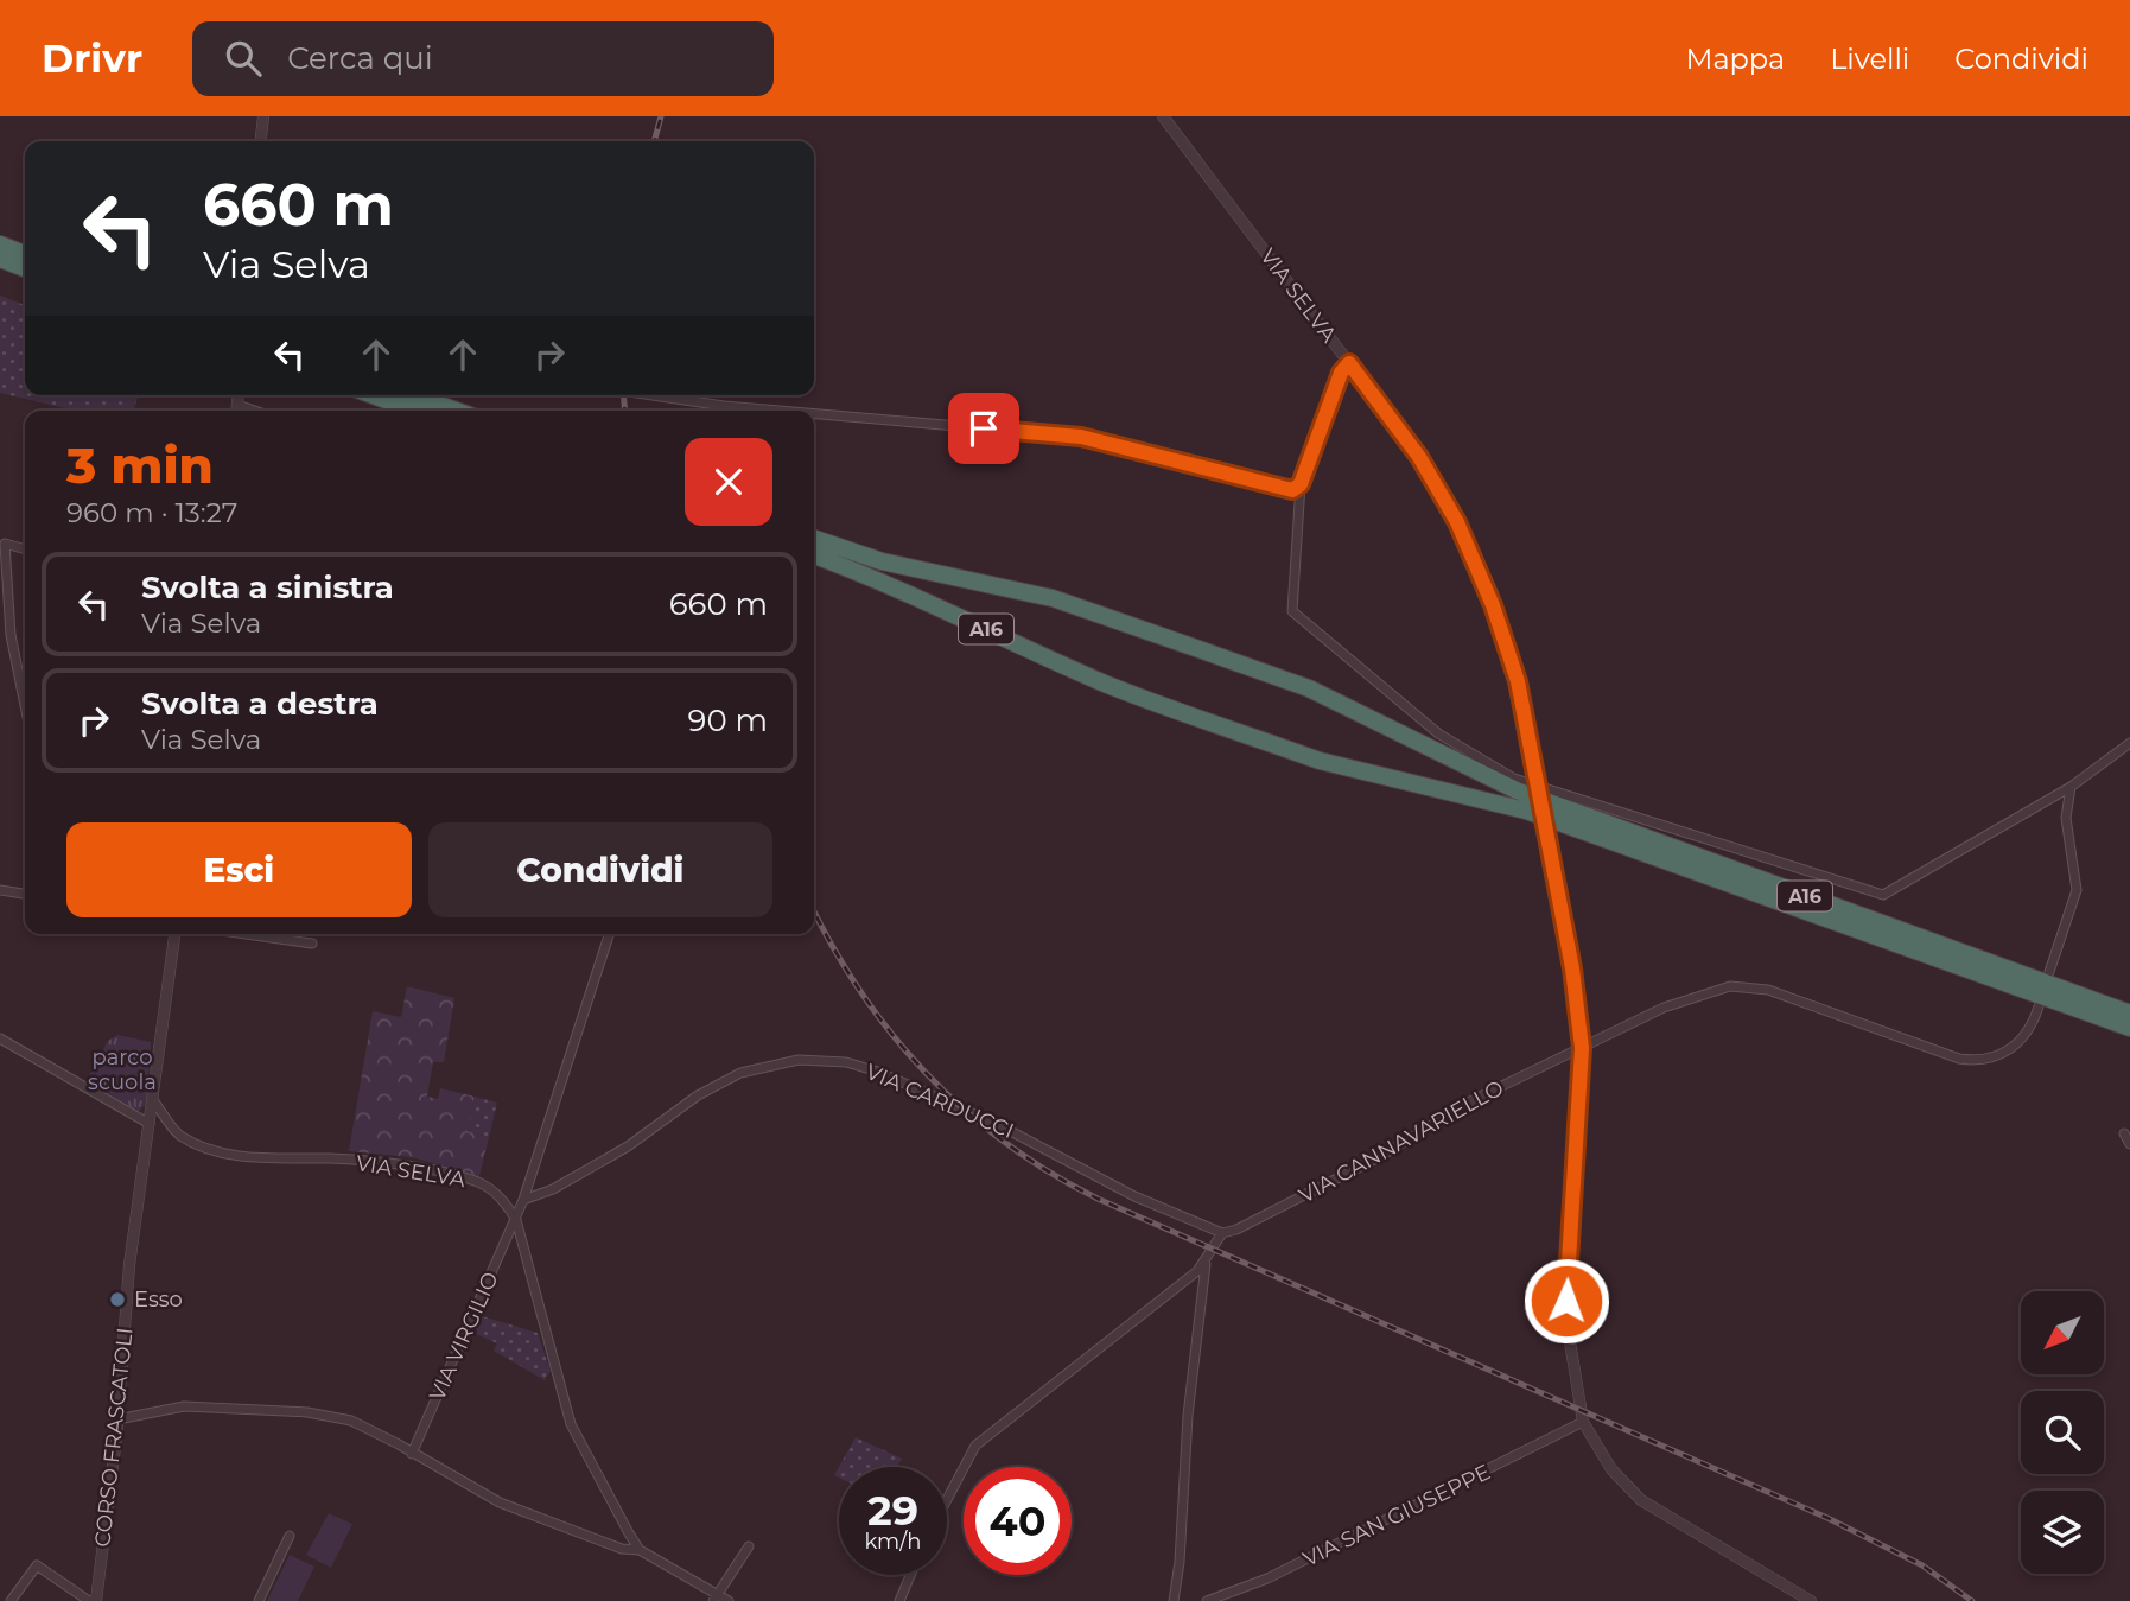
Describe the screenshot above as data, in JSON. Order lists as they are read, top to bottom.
{
  "streets": {
    "highway": ["A16"],
    "street": [
      "VIA SELVA",
      "VIA CARDUCCI",
      "VIA CANNAVARIELLO",
      "VIA VIRGILIO",
      "CORSO FRASCATOLI",
      "VIA SAN GIUSEPPE"
    ]
  },
  "crossings": [
    ["VIA SELVA", "VIA VIRGILIO"],
    ["VIA SELVA", "CORSO FRASCATOLI"],
    ["VIA CARDUCCI", "VIA CANNAVARIELLO"]
  ],
  "parks": ["parco scuola"],
  "places": ["Esso"],
  "north": "bottom left",
  "page": {
    "header": "Drivr",
    "search": "Cerca qui",
    "nav": ["Mappa", "Livelli", "Condividi"],
    "turn": ["660 m", "Via Selva"],
    "heading": ["3 min", "960 m · 13:27"],
    "list": [
      {
        "name": "Svolta a sinistra",
        "note": "Via Selva",
        "value": "660 m"
      },
      {
        "name": "Svolta a destra",
        "note": "Via Selva",
        "value": "90 m"
      }
    ],
    "buttons": ["Esci", "Condividi"],
    "speed": "29 km/h",
    "limit": "40"
  }
}
